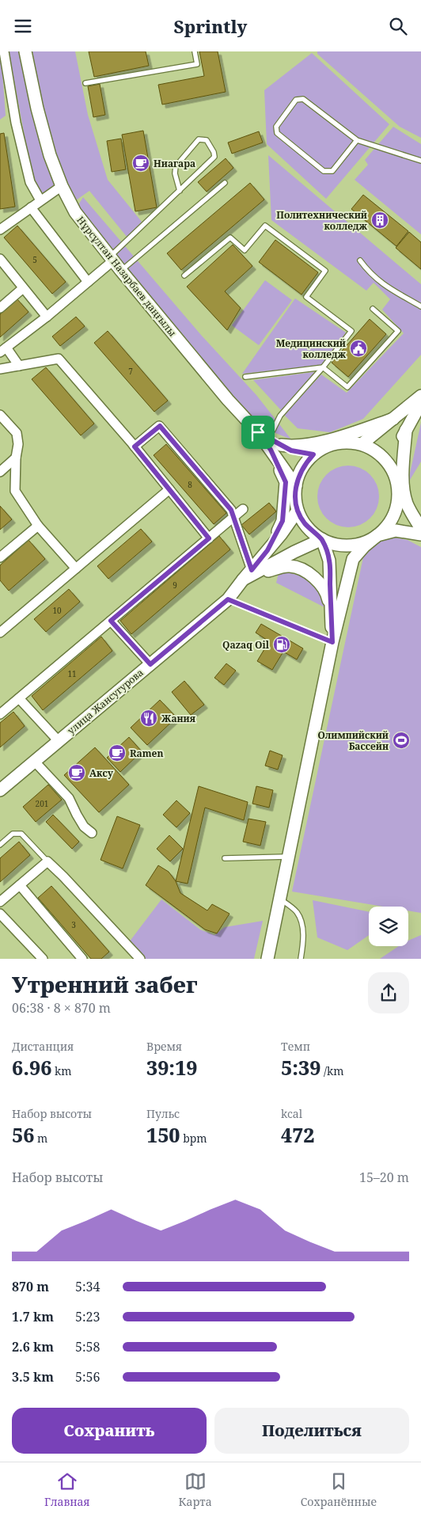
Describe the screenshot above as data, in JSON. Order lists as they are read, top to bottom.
{
  "streets": {
    "main road": ["Нұрсұлтан Назарбаев даңғылы", "улица Жансугурова"]
  },
  "places": {
    "cafe": ["Ниагара", "Ramen", "Аксу"],
    "building": ["Политехнический колледж"],
    "public building": ["Медицинский колледж"],
    "fuel station": ["Qazaq Oil"],
    "restaurant": ["Жания"],
    "sports": ["Олимпийский Бассейн"]
  },
  "house_numbers": [
    "5",
    "7",
    "8",
    "9",
    "10",
    "11",
    "201",
    "3"
  ],
  "page": {
    "header": "Sprintly",
    "heading": ["Утренний забег", "06:38 · 8 × 870 m"],
    "stats": [
      ["Дистанция", "6.96 km"],
      ["Время", "39:19"],
      ["Темп", "5:39 /km"],
      ["Набор высоты", "56 m"],
      ["Пульс", "150 bpm"],
      ["kcal", "472"]
    ],
    "chart": ["Набор высоты", "15–20 m"],
    "list": [
      {
        "name": "870 m",
        "note": "5:34"
      },
      {
        "name": "1.7 km",
        "note": "5:23"
      },
      {
        "name": "2.6 km",
        "note": "5:58"
      },
      {
        "name": "3.5 km",
        "note": "5:56"
      }
    ],
    "buttons": ["Сохранить", "Поделиться"],
    "tabs": ["Главная", "Карта", "Сохранённые"]
  }
}
